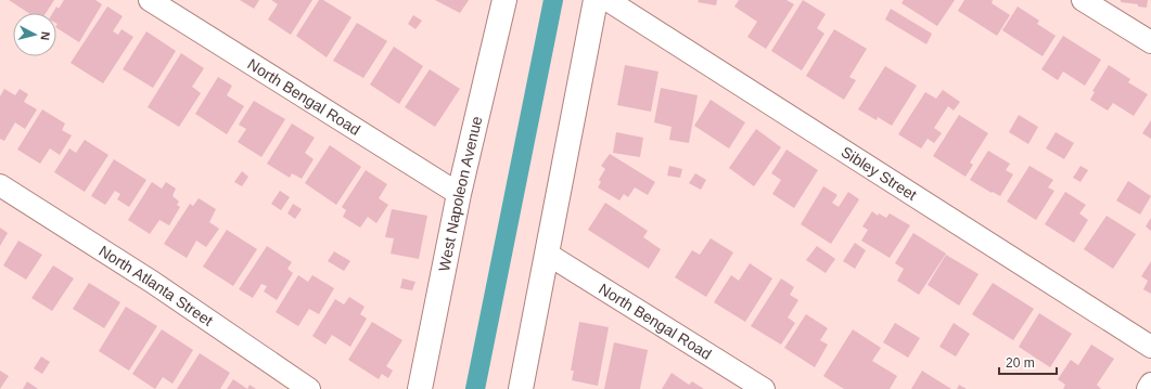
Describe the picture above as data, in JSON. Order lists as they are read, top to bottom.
{
  "streets": {
    "main road": ["West Napoleon Avenue"],
    "street": ["North Bengal Road", "Sibley Street", "North Atlanta Street"]
  },
  "crossings": [
    ["North Bengal Road", "West Napoleon Avenue"]
  ],
  "scale_bar": "20 m",
  "north": "right"
}
